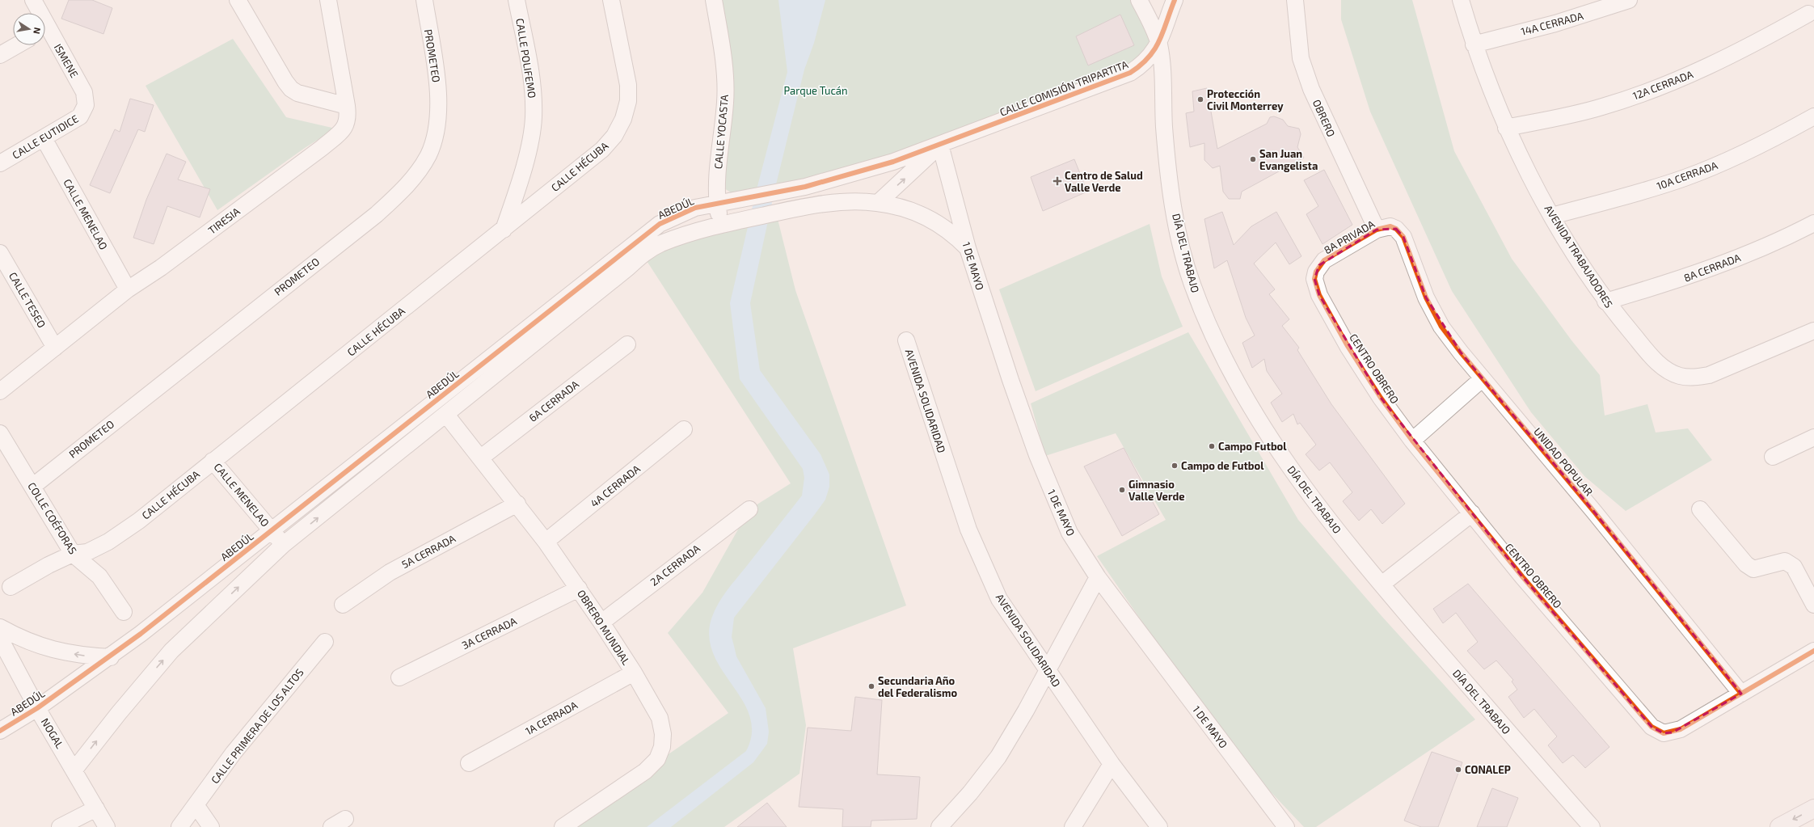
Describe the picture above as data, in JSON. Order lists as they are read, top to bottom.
{
  "streets": {
    "street": [
      "14A CERRADA",
      "PROMETEO",
      "CALLE POLIFEMO",
      "ISMENE",
      "12A CERRADA",
      "CALLE COMISIÓN TRIPARTITA",
      "OBRERO",
      "CALLE YOCASTA",
      "CALLE EUTIDICE",
      "CALLE HÉCUBA",
      "10A CERRADA",
      "ABEDÚL",
      "CALLE MENELAO",
      "TIRESIA",
      "8A PRIVADA",
      "DÍA DEL TRABAJO",
      "AVENIDA TRABAJADORES",
      "1 DE MAYO",
      "8A CERRADA",
      "CALLE TESEO",
      "CENTRO OBRERO",
      "6A CERRADA",
      "AVENIDA SOLIDARIDAD",
      "UNIDAD POPULAR",
      "4A CERRADA",
      "COLLE COÉFORAS",
      "5A CERRADA",
      "2A CERRADA",
      "OBRERO MUNDIAL",
      "3A CERRADA",
      "1A CERRADA",
      "CALLE PRIMERA DE LOS ALTOS",
      "NOGAL"
    ]
  },
  "crossings": [
    ["14A CERRADA", "AVENIDA TRABAJADORES"],
    ["PROMETEO", "COLLE COÉFORAS"],
    ["CALLE POLIFEMO", "CALLE HÉCUBA"],
    ["ISMENE", "CALLE EUTIDICE"],
    ["12A CERRADA", "AVENIDA TRABAJADORES"],
    ["CALLE COMISIÓN TRIPARTITA", "ABEDÚL"],
    ["CALLE COMISIÓN TRIPARTITA", "DÍA DEL TRABAJO"],
    ["CALLE COMISIÓN TRIPARTITA", "1 DE MAYO"],
    ["OBRERO", "8A PRIVADA"],
    ["CALLE YOCASTA", "ABEDÚL"],
    ["CALLE EUTIDICE", "CALLE MENELAO"],
    ["CALLE HÉCUBA", "CALLE MENELAO"],
    ["CALLE HÉCUBA", "COLLE COÉFORAS"],
    ["10A CERRADA", "AVENIDA TRABAJADORES"],
    ["ABEDÚL", "CALLE MENELAO"],
    ["ABEDÚL", "1 DE MAYO"],
    ["ABEDÚL", "NOGAL"],
    ["CALLE MENELAO", "TIRESIA"],
    ["TIRESIA", "CALLE TESEO"],
    ["8A PRIVADA", "CENTRO OBRERO"],
    ["8A PRIVADA", "UNIDAD POPULAR"],
    ["AVENIDA TRABAJADORES", "8A CERRADA"],
    ["CENTRO OBRERO", "UNIDAD POPULAR"],
    ["6A CERRADA", "OBRERO MUNDIAL"],
    ["4A CERRADA", "OBRERO MUNDIAL"],
    ["5A CERRADA", "OBRERO MUNDIAL"],
    ["2A CERRADA", "OBRERO MUNDIAL"],
    ["OBRERO MUNDIAL", "3A CERRADA"],
    ["OBRERO MUNDIAL", "1A CERRADA"]
  ],
  "parks": ["Parque Tucán"],
  "places": {
    "other": [
      "Protección Civil Monterrey",
      "San Juan Evangelista",
      "Campo Futbol",
      "Campo de Futbol",
      "Gimnasio Valle Verde",
      "Secundaria Año del Federalismo",
      "CONALEP"
    ],
    "health": ["Centro de Salud Valle Verde"]
  },
  "north": "right"
}
